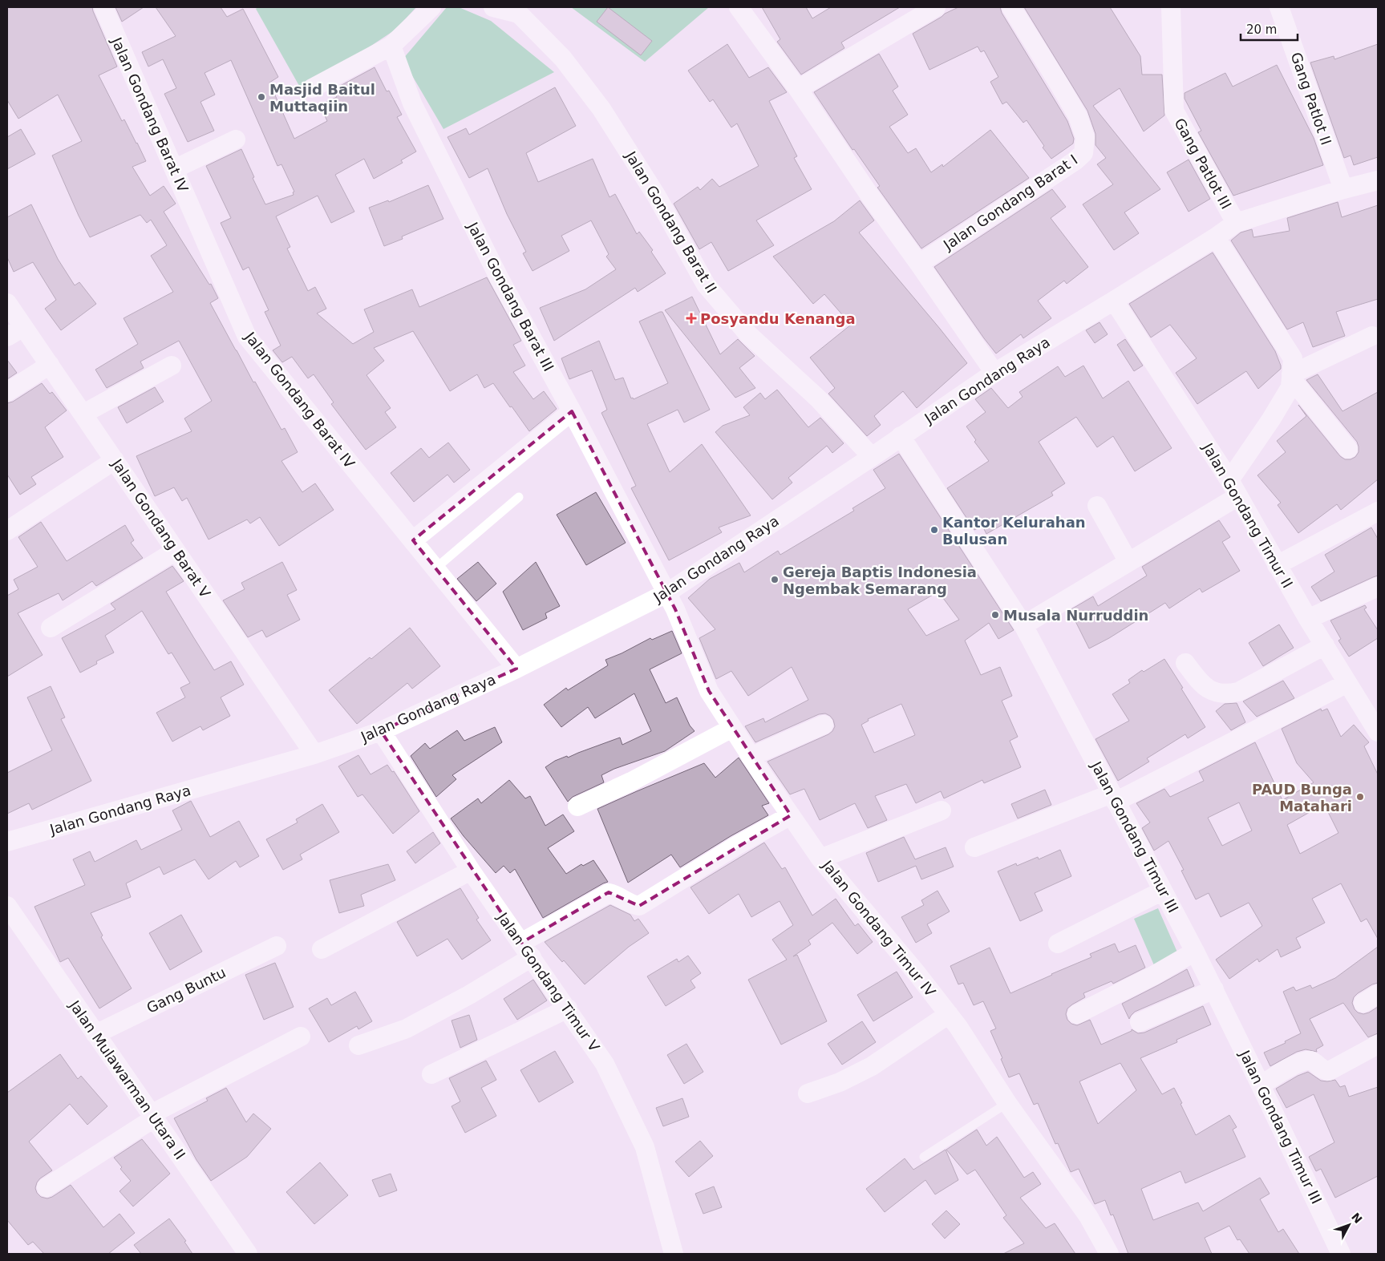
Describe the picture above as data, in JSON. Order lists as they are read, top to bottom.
{
  "streets": {
    "street": [
      "Gang Patlot II",
      "Jalan Gondang Barat IV",
      "Gang Patlot III",
      "Jalan Gondang Barat I",
      "Jalan Gondang Barat II",
      "Jalan Gondang Barat III",
      "Jalan Gondang Raya",
      "Jalan Gondang Timur II",
      "Jalan Gondang Barat V",
      "Jalan Gondang Timur III",
      "Jalan Gondang Timur IV",
      "Jalan Gondang Timur V",
      "Gang Buntu",
      "Jalan Mulawarman Utara II"
    ]
  },
  "crossings": [
    ["Gang Patlot II", "Jalan Gondang Raya"],
    ["Jalan Gondang Barat IV", "Jalan Gondang Raya"],
    ["Gang Patlot III", "Jalan Gondang Raya"],
    ["Jalan Gondang Barat II", "Jalan Gondang Raya"],
    ["Jalan Gondang Barat III", "Jalan Gondang Raya"],
    ["Jalan Gondang Barat III", "Jalan Gondang Timur IV"],
    ["Jalan Gondang Raya", "Jalan Gondang Timur II"],
    ["Jalan Gondang Raya", "Jalan Gondang Barat V"],
    ["Jalan Gondang Raya", "Jalan Gondang Timur III"],
    ["Jalan Gondang Raya", "Jalan Gondang Timur IV"],
    ["Jalan Gondang Raya", "Jalan Gondang Timur V"],
    ["Gang Buntu", "Jalan Mulawarman Utara II"]
  ],
  "places": {
    "other": [
      "Masjid Baitul Muttaqiin",
      "Kantor Kelurahan Bulusan",
      "Gereja Baptis Indonesia Ngembak Semarang",
      "Musala Nurruddin",
      "PAUD Bunga Matahari"
    ],
    "health": ["Posyandu Kenanga"]
  },
  "scale_bar": "20 m",
  "north": "top right"
}
